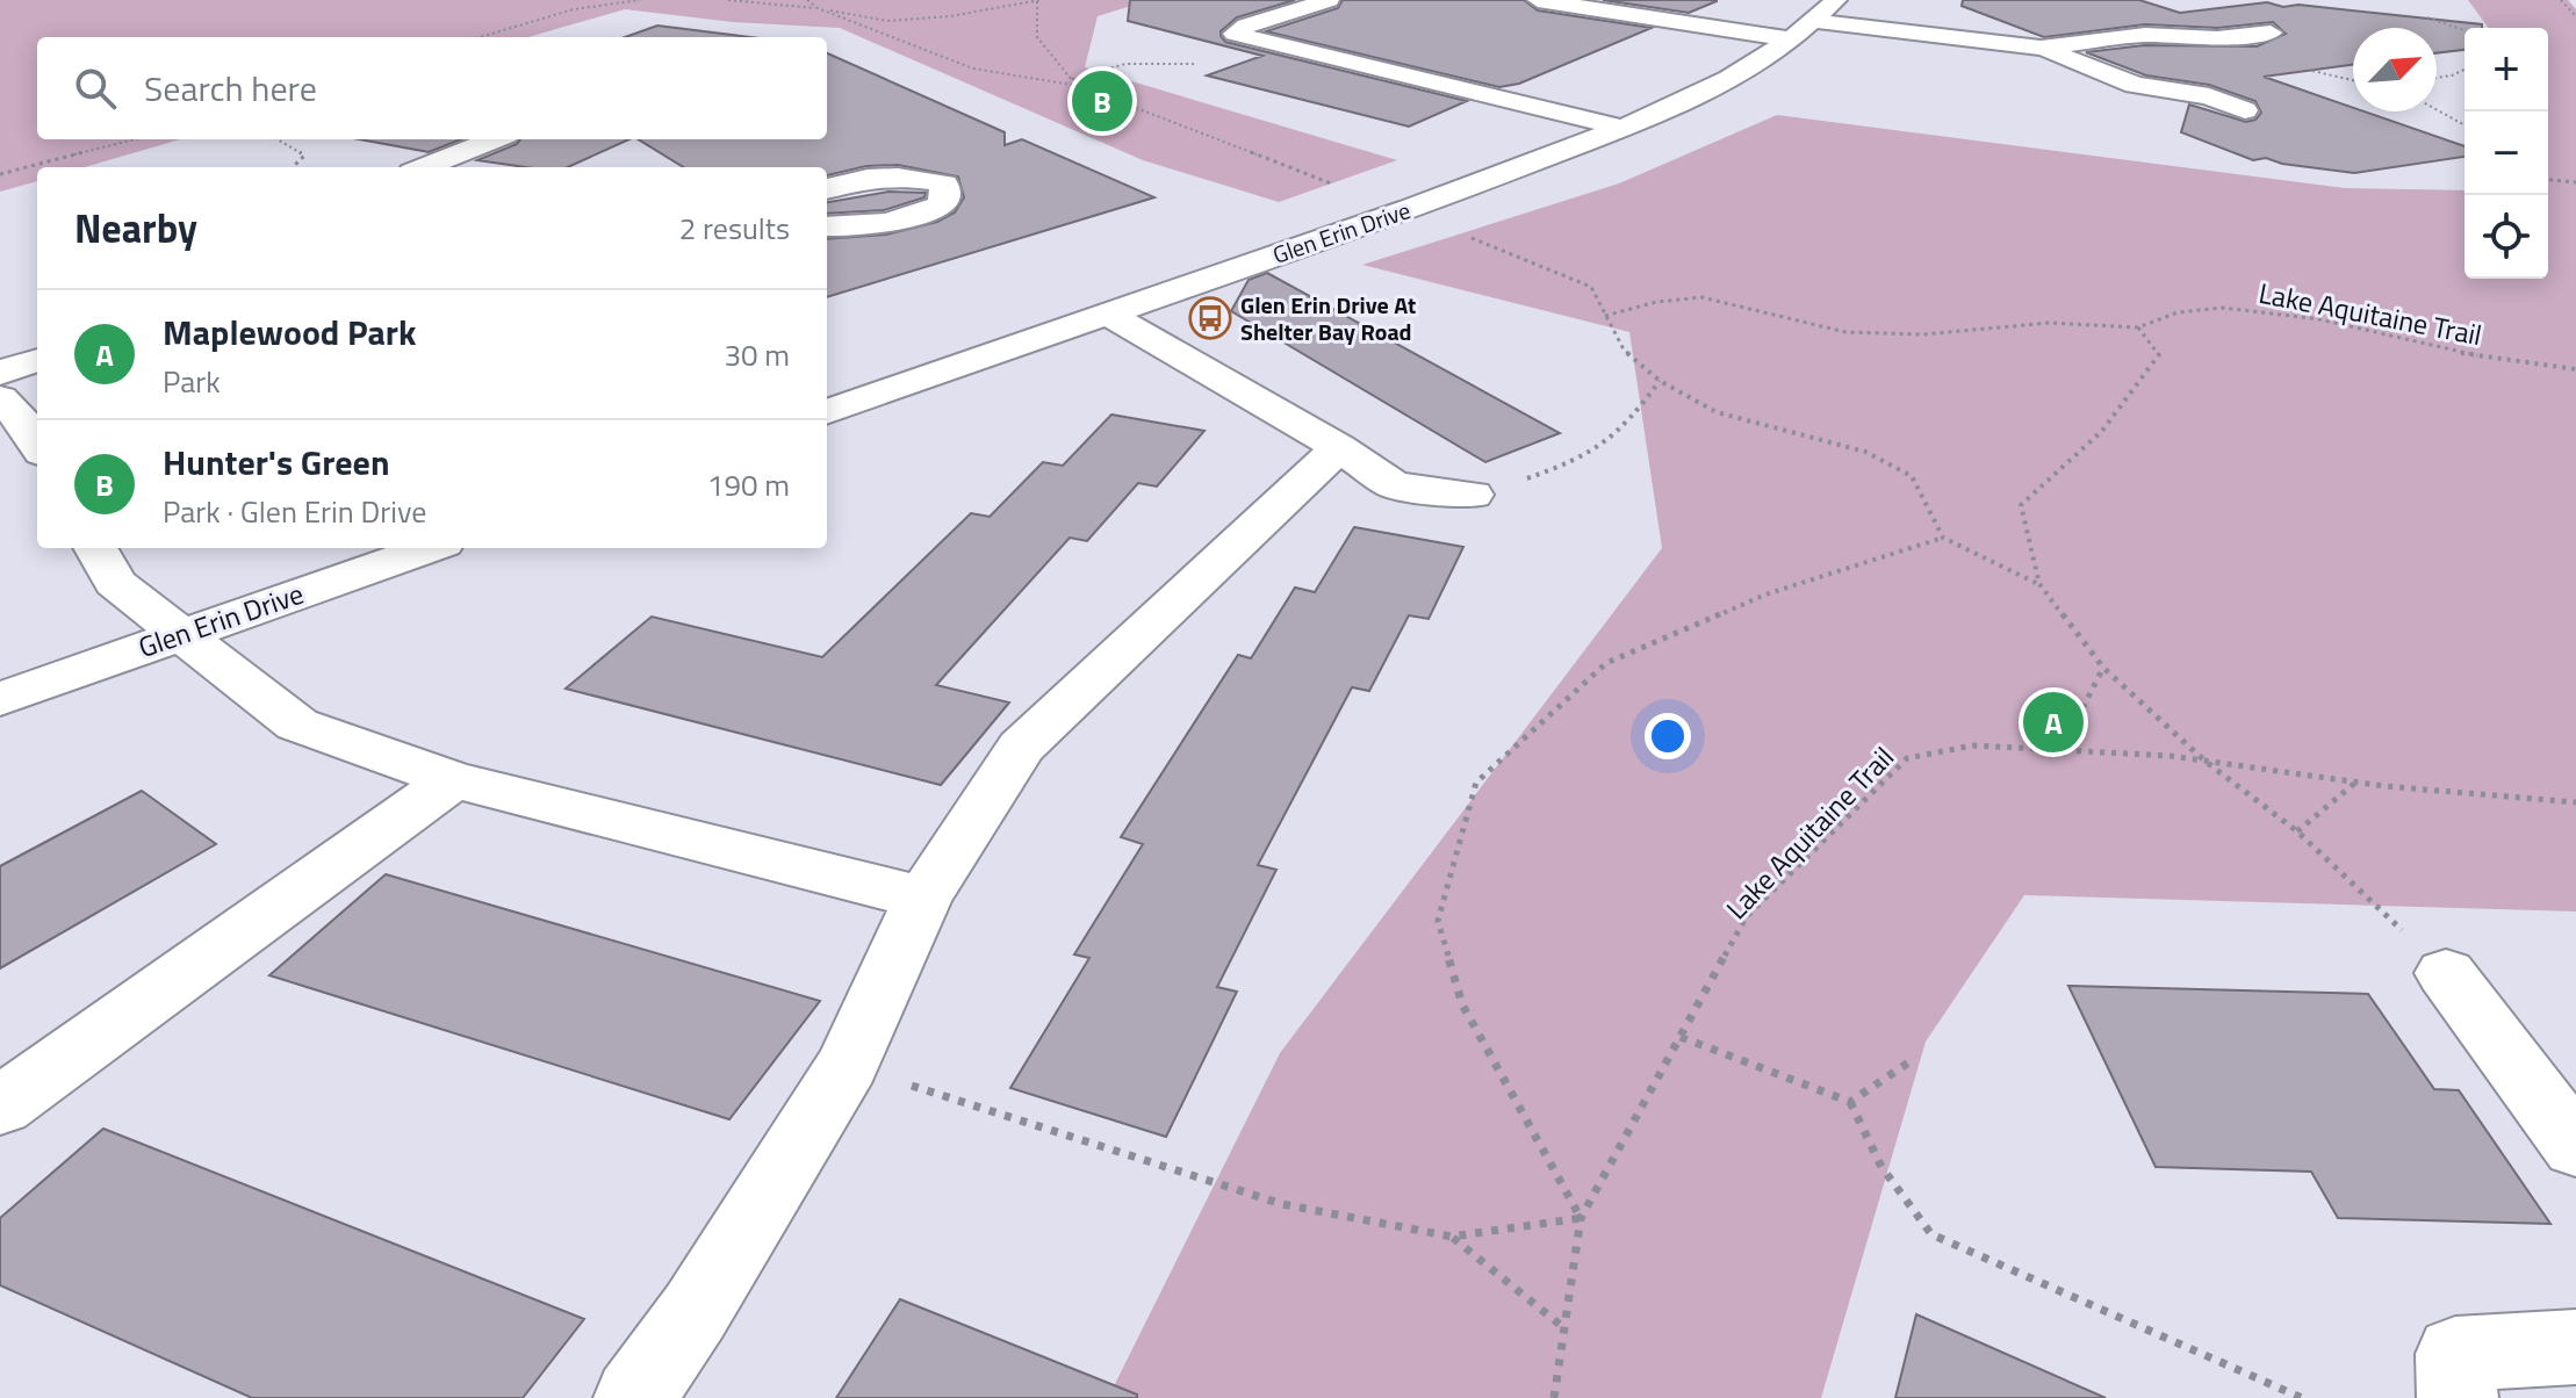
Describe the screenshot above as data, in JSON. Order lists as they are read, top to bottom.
{
  "streets": {
    "street": ["Glen Erin Drive"],
    "path": ["Lake Aquitaine Trail"]
  },
  "places": {
    "bus stop": ["Glen Erin Drive At Shelter Bay Road"]
  },
  "north": "top right",
  "page": {
    "map_buttons": ["+", "−"],
    "search": "Search here",
    "pins": ["B", "A"],
    "heading": ["Nearby", "2 results"],
    "list": [
      {
        "mark": "A",
        "name": "Maplewood Park",
        "note": "Park",
        "value": "30 m"
      },
      {
        "mark": "B",
        "name": "Hunter's Green",
        "note": "Park · Glen Erin Drive",
        "value": "190 m"
      }
    ]
  }
}
